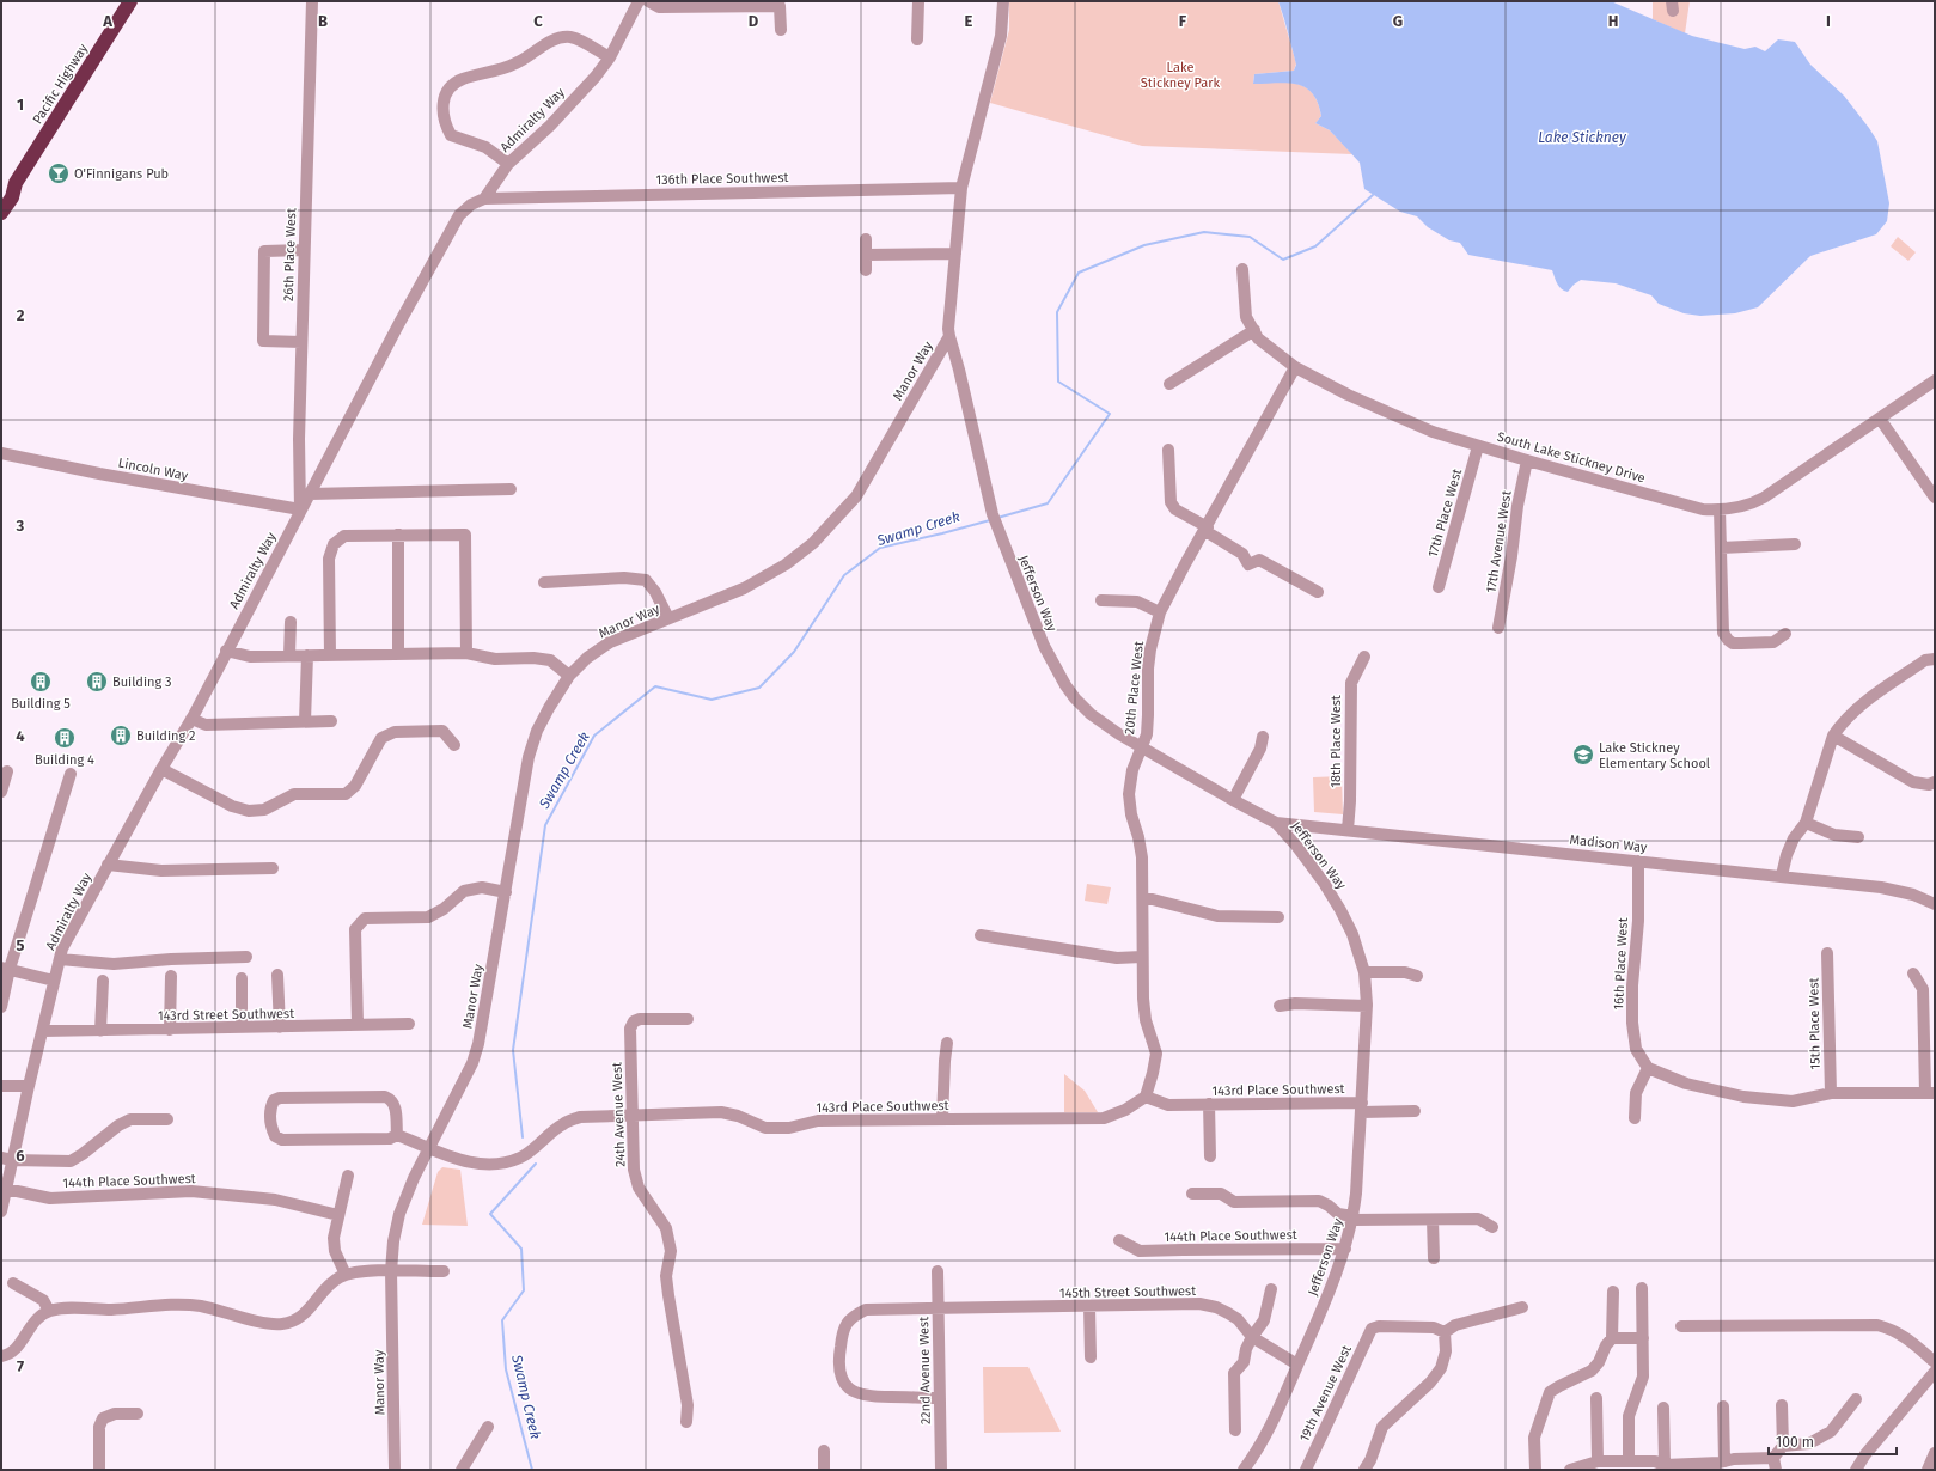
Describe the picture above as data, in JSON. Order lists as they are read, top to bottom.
{
  "streets": {
    "highway": ["Pacific Highway"],
    "street": [
      "Admiralty Way",
      "136th Place Southwest",
      "26th Place West",
      "Manor Way",
      "South Lake Stickney Drive",
      "Lincoln Way",
      "17th Place West",
      "17th Avenue West",
      "Jefferson Way",
      "20th Place West",
      "18th Place West",
      "Madison Way",
      "16th Place West",
      "143rd Street Southwest",
      "15th Place West",
      "143rd Place Southwest",
      "24th Avenue West",
      "144th Place Southwest",
      "145th Street Southwest",
      "22nd Avenue West",
      "19th Avenue West"
    ]
  },
  "crossings": [
    ["Admiralty Way", "136th Place Southwest"],
    ["Admiralty Way", "26th Place West"],
    ["Admiralty Way", "Lincoln Way"],
    ["Admiralty Way", "143rd Street Southwest"],
    ["Admiralty Way", "144th Place Southwest"],
    ["136th Place Southwest", "Manor Way"],
    ["26th Place West", "Lincoln Way"],
    ["Manor Way", "Jefferson Way"],
    ["Manor Way", "143rd Place Southwest"],
    ["South Lake Stickney Drive", "17th Place West"],
    ["South Lake Stickney Drive", "17th Avenue West"],
    ["South Lake Stickney Drive", "20th Place West"],
    ["Jefferson Way", "20th Place West"],
    ["Jefferson Way", "Madison Way"],
    ["Jefferson Way", "143rd Place Southwest"],
    ["Jefferson Way", "144th Place Southwest"],
    ["Jefferson Way", "145th Street Southwest"],
    ["20th Place West", "143rd Place Southwest"],
    ["18th Place West", "Madison Way"],
    ["Madison Way", "16th Place West"],
    ["143rd Place Southwest", "24th Avenue West"],
    ["145th Street Southwest", "22nd Avenue West"]
  ],
  "water": ["Lake Stickney", "Swamp Creek"],
  "parks": ["Lake Stickney Park"],
  "places": {
    "bar": ["O'Finnigans Pub"],
    "building": [
      "Building 5",
      "Building 3",
      "Building 2",
      "Building 4"
    ],
    "school or university": ["Lake Stickney Elementary School"]
  },
  "scale_bar": "100 m",
  "grid": {
    "columns": [
      "A",
      "B",
      "C",
      "D",
      "E",
      "F",
      "G",
      "H",
      "I"
    ],
    "rows": [
      "1",
      "2",
      "3",
      "4",
      "5",
      "6",
      "7"
    ]
  }
}
